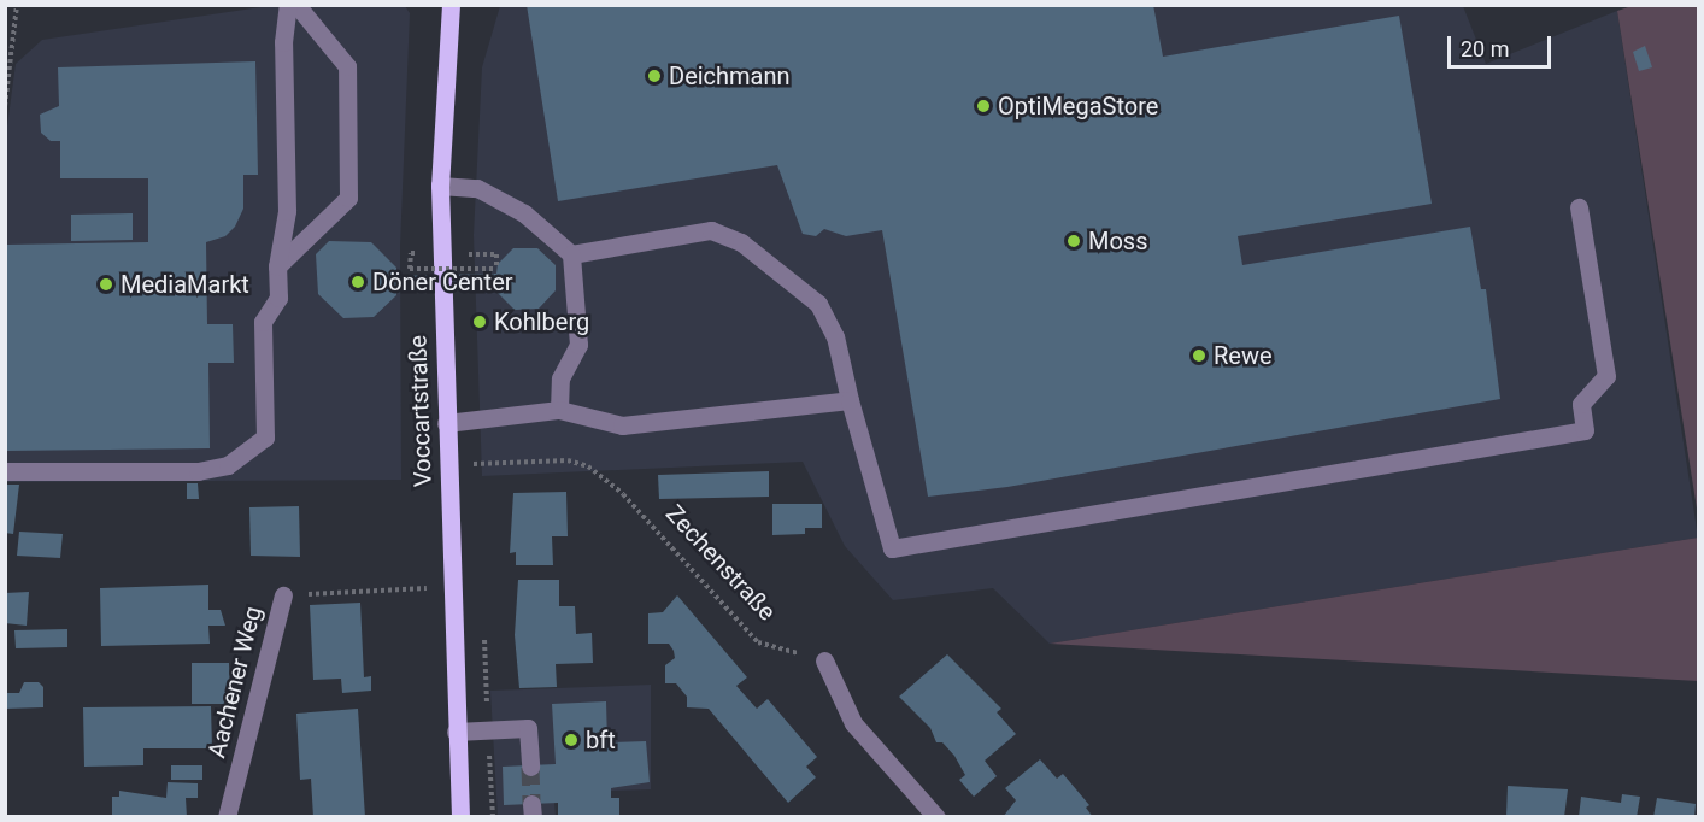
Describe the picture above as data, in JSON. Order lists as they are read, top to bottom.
{
  "streets": {
    "main road": ["Voccartstraße"],
    "street": ["Aachener Weg"],
    "path": ["Zechenstraße"]
  },
  "crossings": [
    ["Voccartstraße", "Zechenstraße"],
    ["Voccartstraße", "Aachener Weg"]
  ],
  "places": [
    "Deichmann",
    "OptiMegaStore",
    "Moss",
    "Döner Center",
    "MediaMarkt",
    "Kohlberg",
    "Rewe",
    "bft"
  ],
  "scale_bar": "20 m"
}
